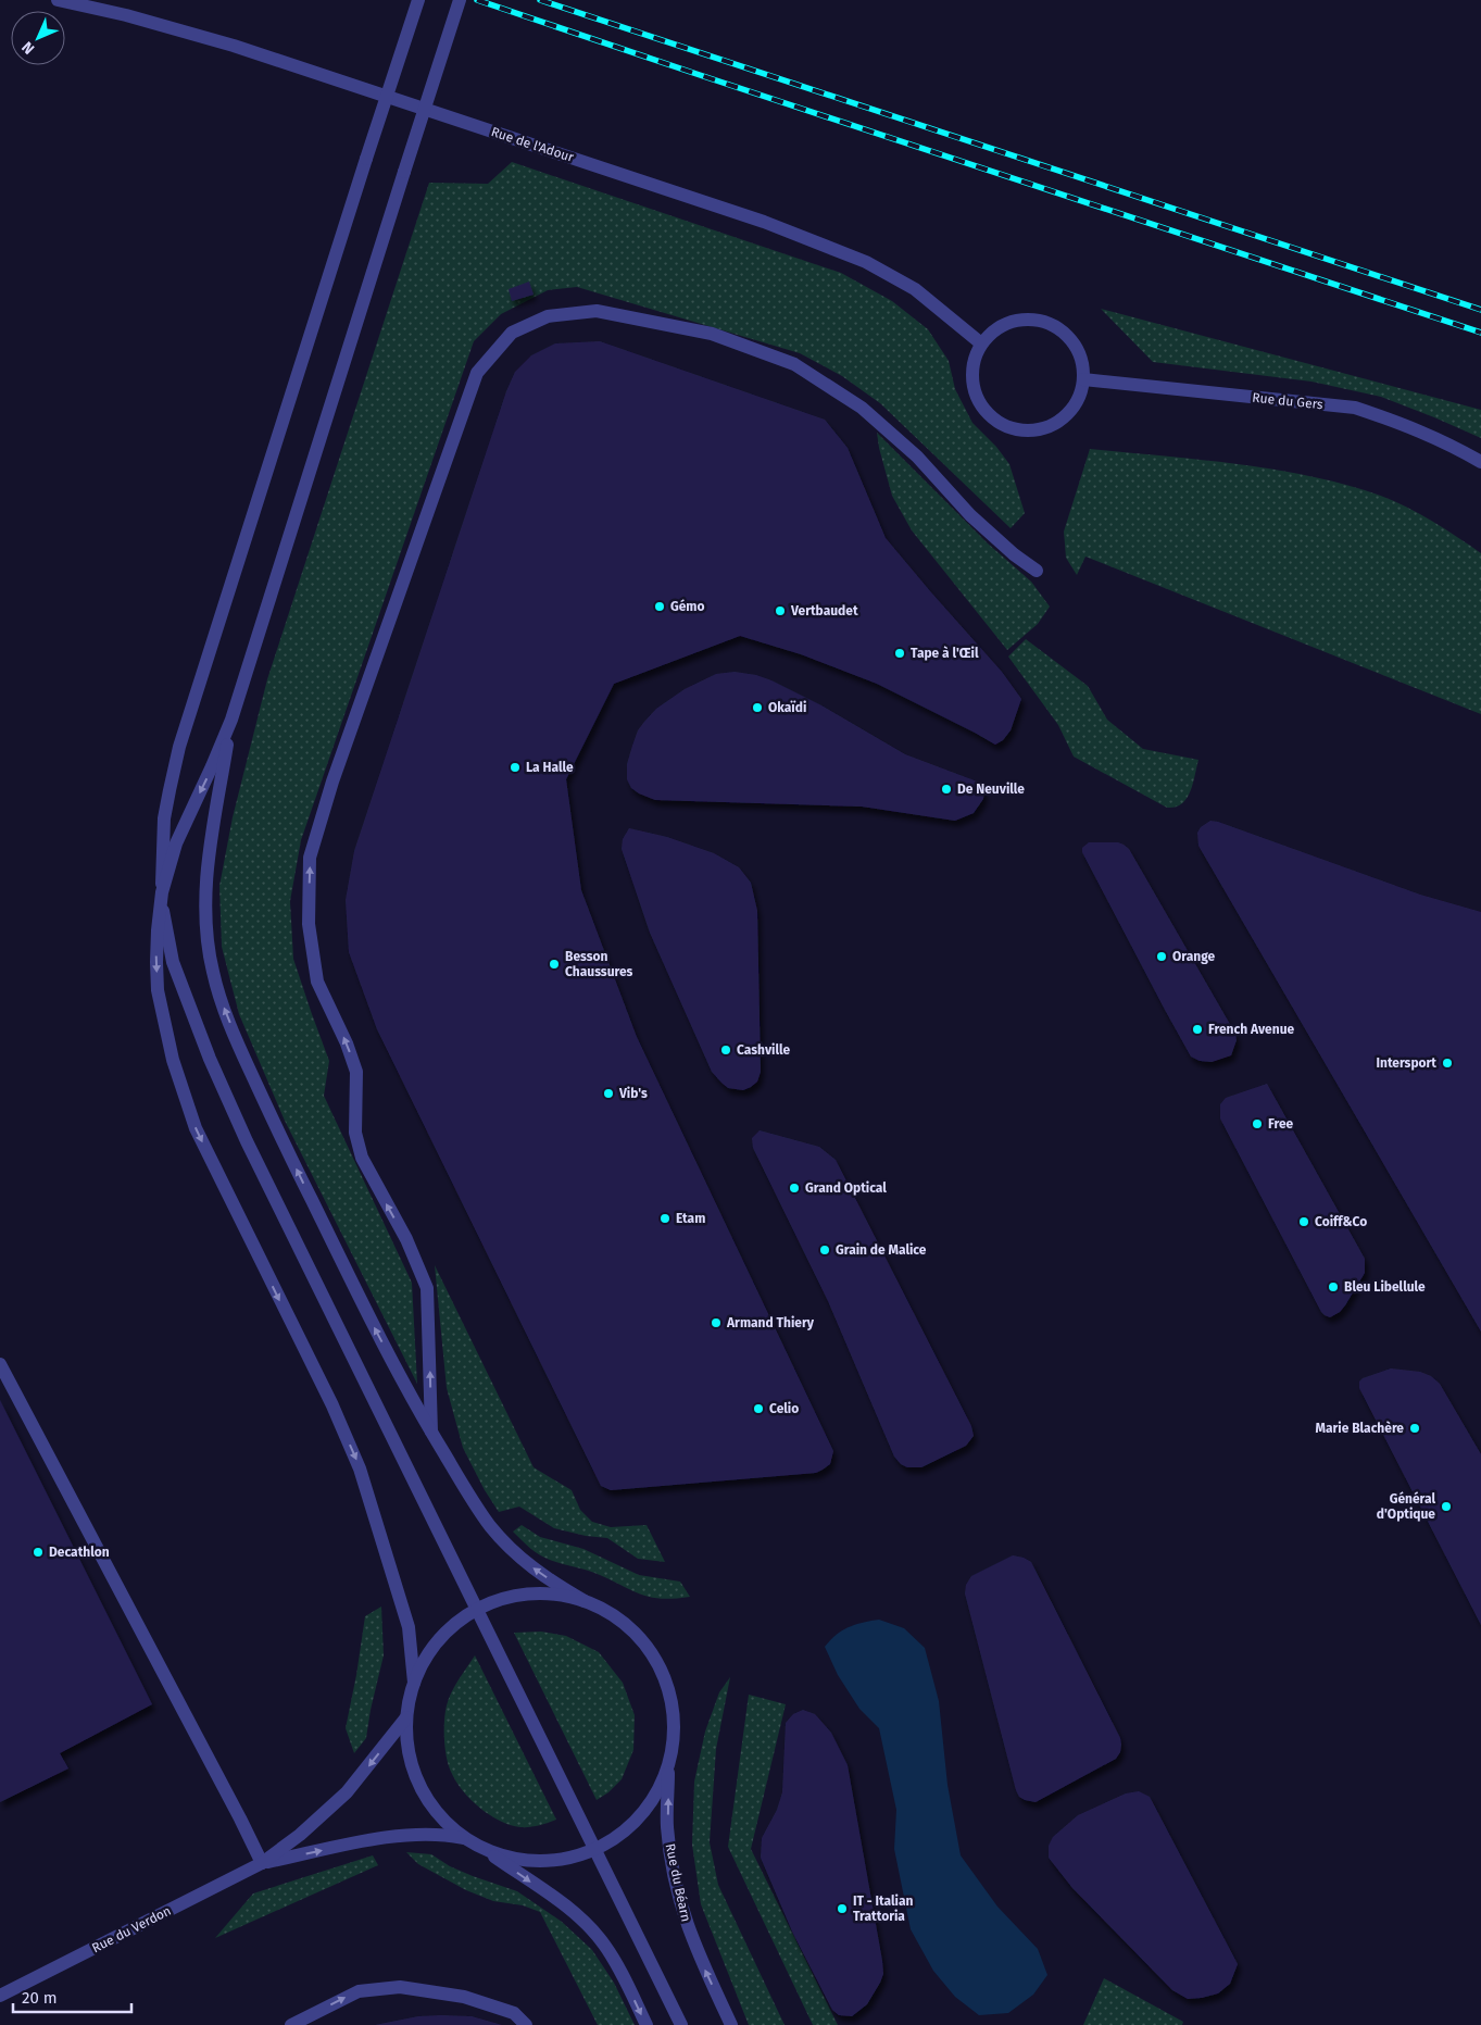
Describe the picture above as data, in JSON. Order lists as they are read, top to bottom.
{
  "streets": {
    "street": [
      "Rue de l'Adour",
      "Rue du Gers",
      "Rue du Béarn",
      "Rue du Verdon"
    ]
  },
  "crossings": [
    ["Rue de l'Adour", "Rue du Gers"]
  ],
  "places": [
    "Gémo",
    "Vertbaudet",
    "Tape à l'Œil",
    "Okaïdi",
    "La Halle",
    "De Neuville",
    "Orange",
    "Besson Chaussures",
    "French Avenue",
    "Cashville",
    "Intersport",
    "Vib's",
    "Free",
    "Grand Optical",
    "Etam",
    "Coiff&Co",
    "Grain de Malice",
    "Bleu Libellule",
    "Armand Thiery",
    "Celio",
    "Marie Blachère",
    "Général d'Optique",
    "Decathlon",
    "IT - Italian Trattoria"
  ],
  "scale_bar": "20 m",
  "north": "bottom left"
}
